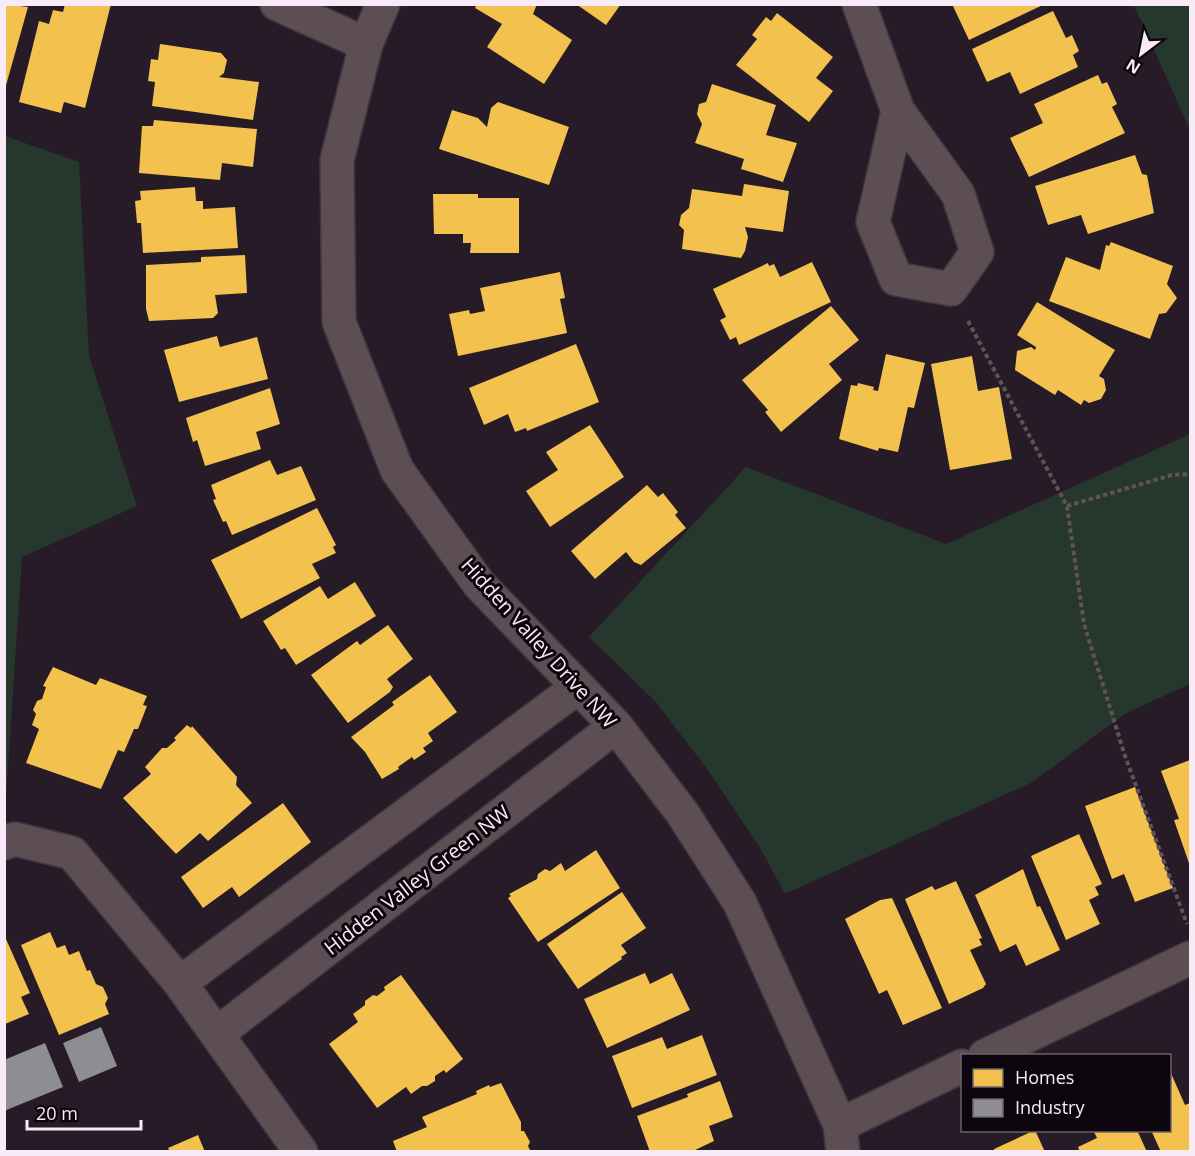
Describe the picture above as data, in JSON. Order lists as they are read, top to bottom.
{
  "streets": {
    "street": ["Hidden Valley Drive NW", "Hidden Valley Green NW"]
  },
  "crossings": [
    ["Hidden Valley Drive NW", "Hidden Valley Green NW"]
  ],
  "legend": ["Homes", "Industry"],
  "scale_bar": "20 m",
  "north": "bottom left"
}
